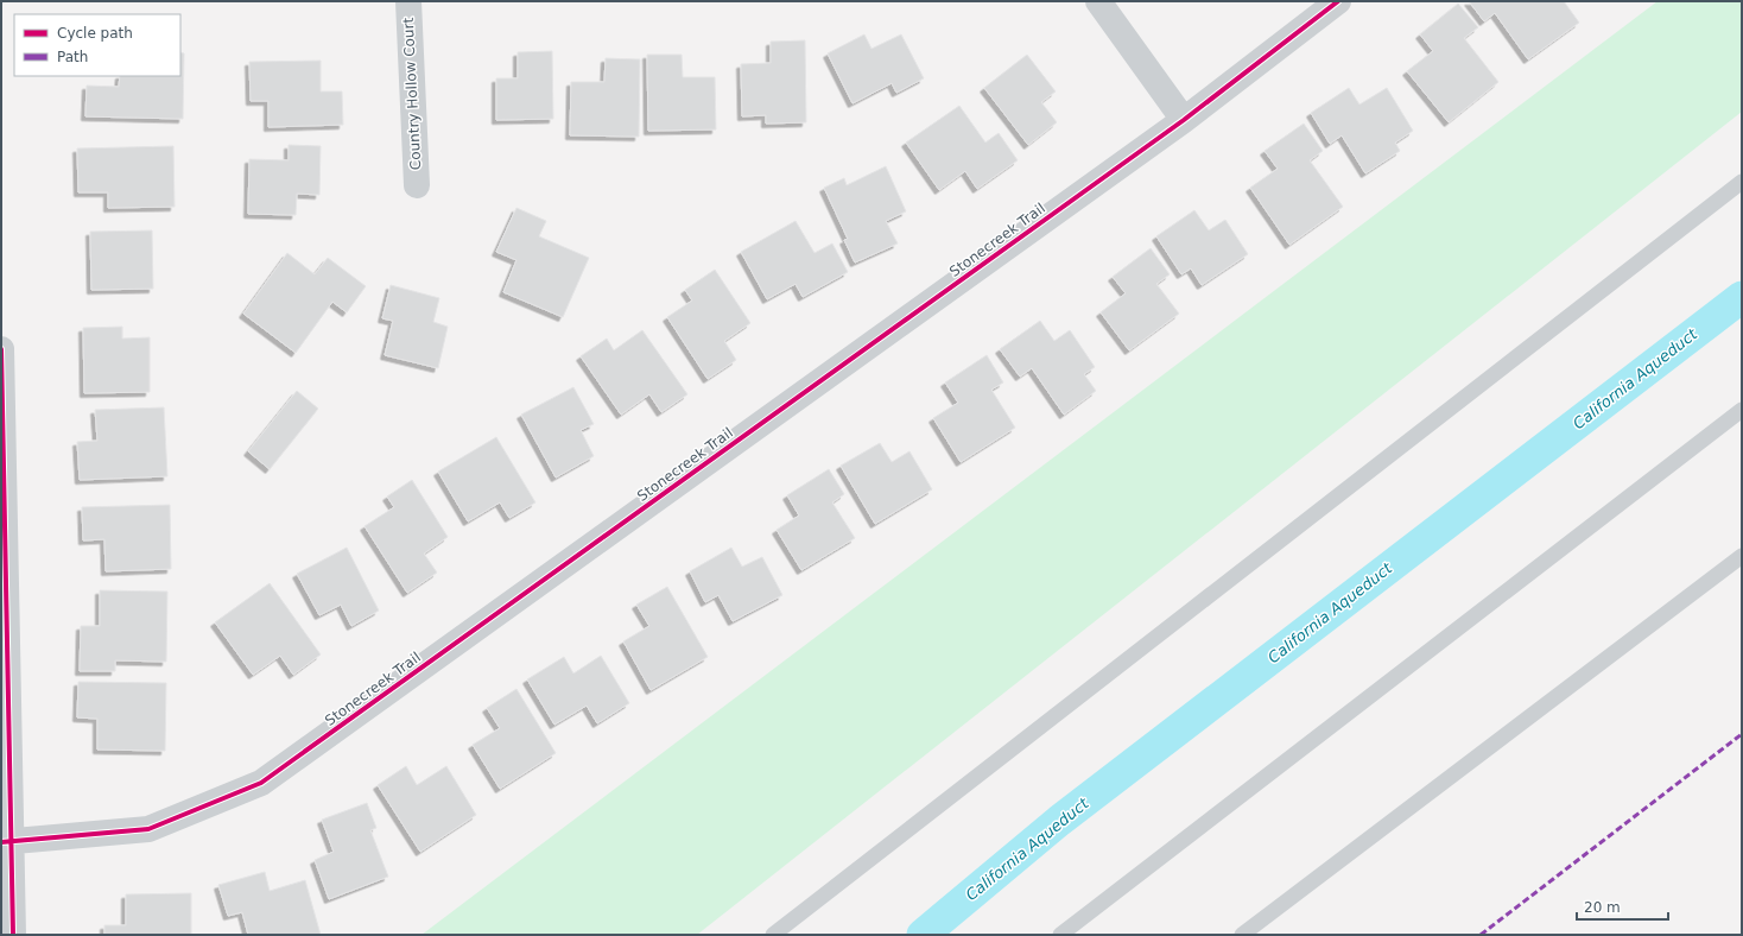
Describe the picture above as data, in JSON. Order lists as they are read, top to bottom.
{
  "streets": {
    "street": ["Country Hollow Court", "Stonecreek Trail"]
  },
  "water": ["California Aqueduct"],
  "legend": ["Cycle path", "Path"],
  "scale_bar": "20 m"
}
